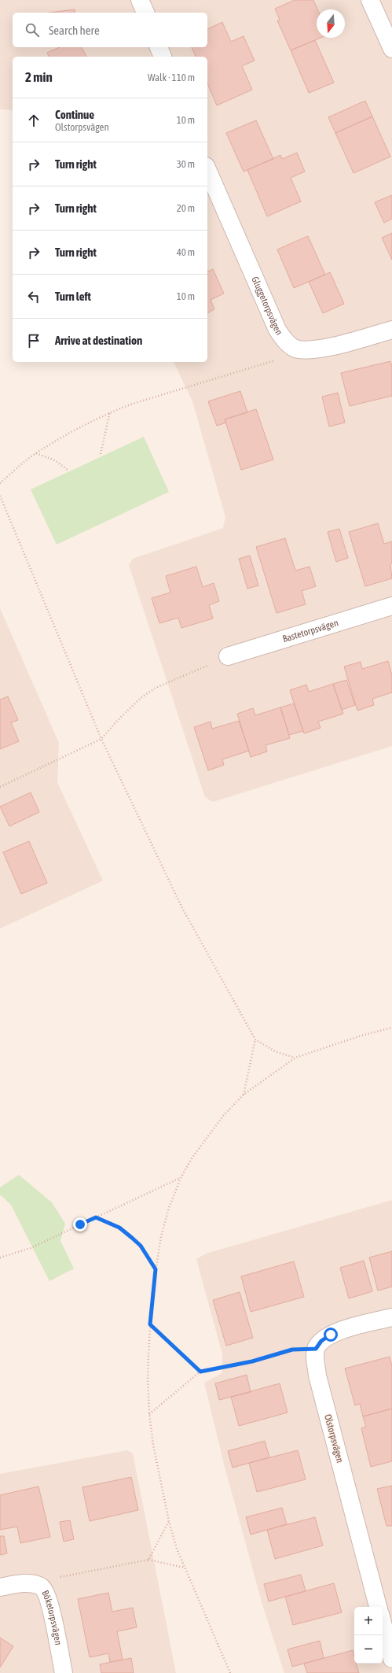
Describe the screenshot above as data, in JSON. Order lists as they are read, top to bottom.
{
  "streets": {
    "street": [
      "Gluggetorpsvägen",
      "Bastetorpsvägen",
      "Olstorpsvägen",
      "Böketorpsvägen"
    ]
  },
  "north": "bottom",
  "page": {
    "search": "Search here",
    "heading": ["2 min", "Walk · 110 m"],
    "list": [
      ["Continue", "Olstorpsvägen", "10 m"],
      ["Turn right", "30 m"],
      ["Turn right", "20 m"],
      ["Turn right", "40 m"],
      ["Turn left", "10 m"],
      "Arrive at destination"
    ],
    "map_buttons": ["+", "−"]
  }
}
